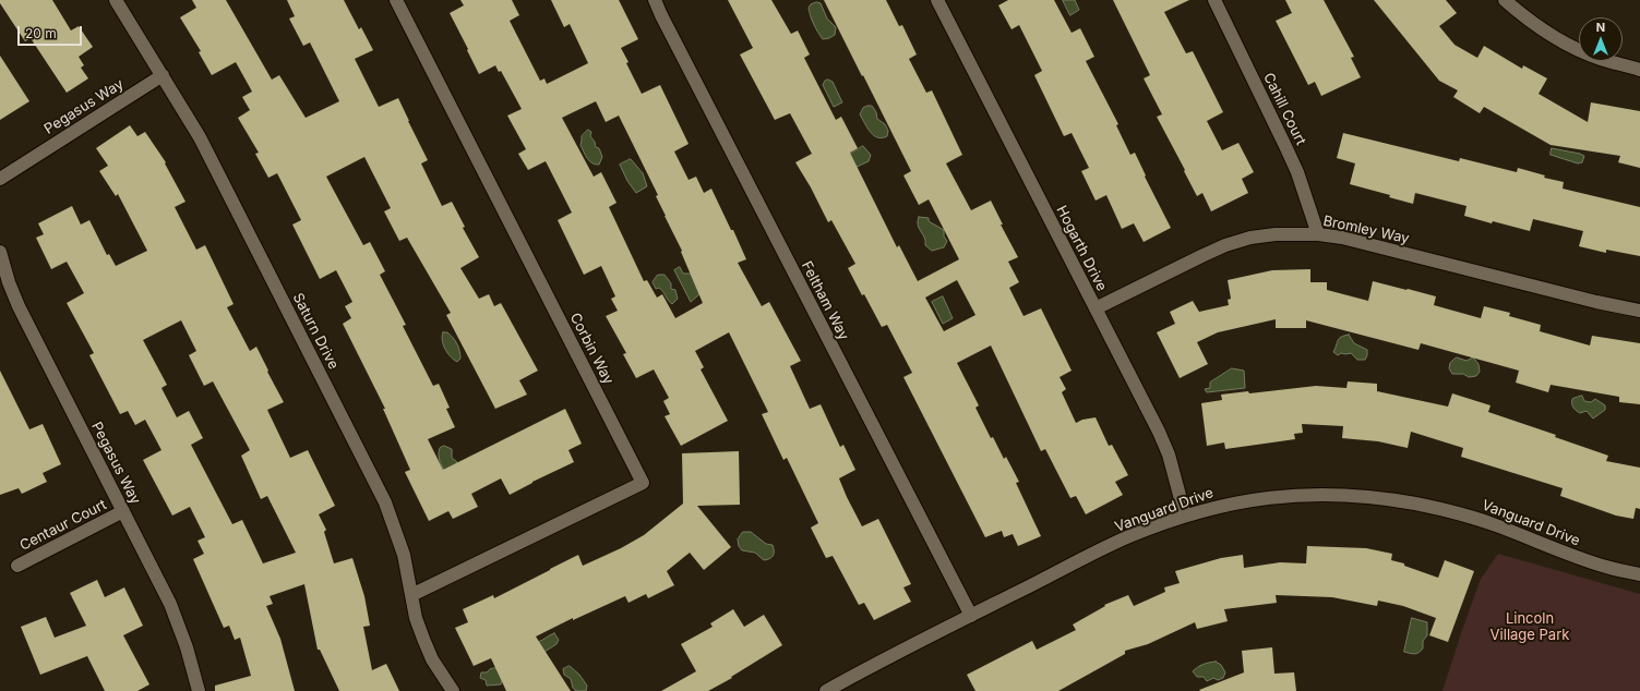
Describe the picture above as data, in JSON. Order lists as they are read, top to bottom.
{
  "streets": {
    "street": [
      "Pegasus Way",
      "Cahill Court",
      "Bromley Way",
      "Hogarth Drive",
      "Feltham Way",
      "Saturn Drive",
      "Corbin Way",
      "Vanguard Drive",
      "Centaur Court"
    ]
  },
  "crossings": [
    ["Pegasus Way", "Saturn Drive"],
    ["Pegasus Way", "Centaur Court"],
    ["Cahill Court", "Bromley Way"],
    ["Bromley Way", "Hogarth Drive"],
    ["Hogarth Drive", "Vanguard Drive"],
    ["Feltham Way", "Vanguard Drive"],
    ["Saturn Drive", "Corbin Way"]
  ],
  "parks": ["Lincoln Village Park"],
  "scale_bar": "20 m",
  "north": "top"
}
